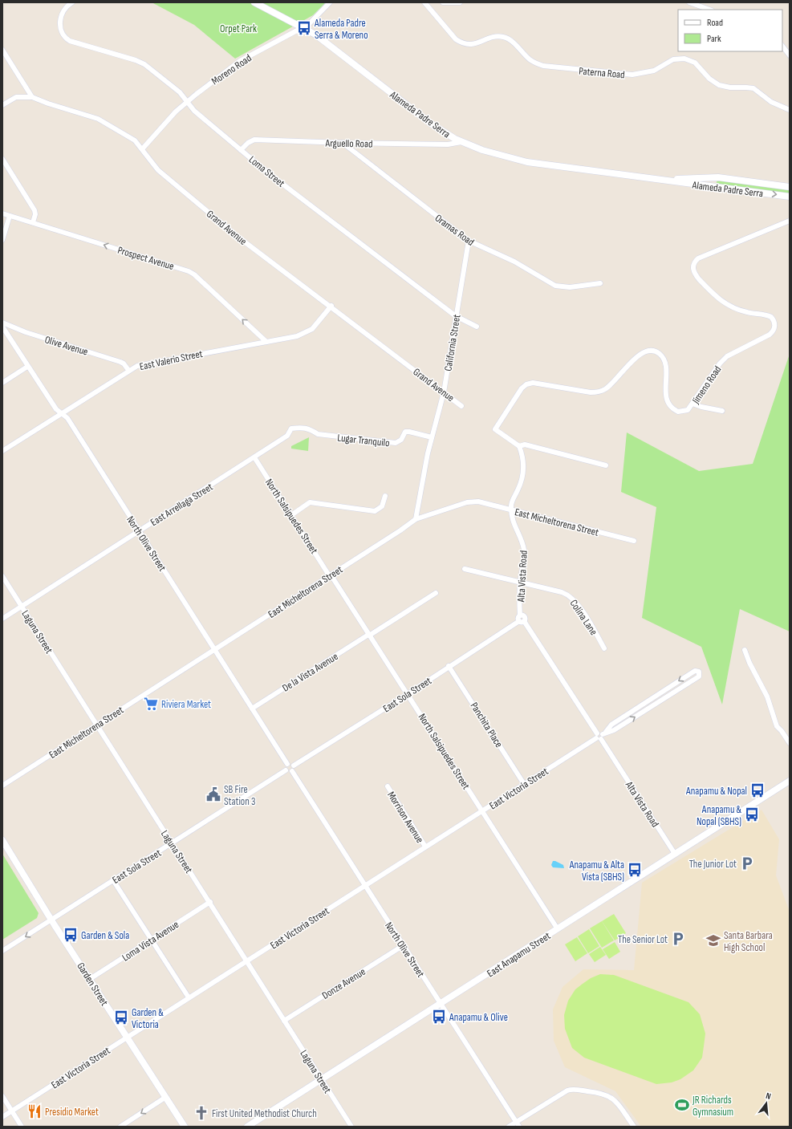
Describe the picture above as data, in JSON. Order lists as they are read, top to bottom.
{
  "streets": {
    "street": [
      "Moreno Road",
      "Paterna Road",
      "Alameda Padre Serra",
      "Arguello Road",
      "Loma Street",
      "Grand Avenue",
      "Oramas Road",
      "Prospect Avenue",
      "California Street",
      "Olive Avenue",
      "East Valerio Street",
      "Jimeno Road",
      "Lugar Tranquilo",
      "East Arrellaga Street",
      "North Salsipuedes Street",
      "East Micheltorena Street",
      "North Olive Street",
      "Alta Vista Road",
      "Colina Lane",
      "Laguna Street",
      "De la Vista Avenue",
      "East Sola Street",
      "Panchita Place",
      "East Victoria Street",
      "Morrison Avenue",
      "Loma Vista Avenue",
      "East Anapamu Street",
      "Donze Avenue",
      "Garden Street"
    ]
  },
  "crossings": [
    ["Moreno Road", "Alameda Padre Serra"],
    ["Moreno Road", "Loma Street"],
    ["Moreno Road", "Grand Avenue"],
    ["Alameda Padre Serra", "Arguello Road"],
    ["Arguello Road", "Loma Street"],
    ["Arguello Road", "Oramas Road"],
    ["Loma Street", "California Street"],
    ["Grand Avenue", "California Street"],
    ["Grand Avenue", "East Valerio Street"],
    ["Oramas Road", "California Street"],
    ["Prospect Avenue", "East Valerio Street"],
    ["California Street", "Lugar Tranquilo"],
    ["California Street", "East Micheltorena Street"],
    ["Olive Avenue", "East Valerio Street"],
    ["East Valerio Street", "North Olive Street"],
    ["Jimeno Road", "Alta Vista Road"],
    ["Lugar Tranquilo", "East Arrellaga Street"],
    ["East Arrellaga Street", "North Salsipuedes Street"],
    ["East Arrellaga Street", "North Olive Street"],
    ["East Arrellaga Street", "Laguna Street"],
    ["North Salsipuedes Street", "East Micheltorena Street"],
    ["North Salsipuedes Street", "De la Vista Avenue"],
    ["North Salsipuedes Street", "East Sola Street"],
    ["North Salsipuedes Street", "East Victoria Street"],
    ["North Salsipuedes Street", "East Anapamu Street"],
    ["East Micheltorena Street", "North Olive Street"],
    ["East Micheltorena Street", "Alta Vista Road"],
    ["East Micheltorena Street", "Laguna Street"],
    ["North Olive Street", "De la Vista Avenue"],
    ["North Olive Street", "East Sola Street"],
    ["North Olive Street", "East Victoria Street"],
    ["North Olive Street", "East Anapamu Street"],
    ["North Olive Street", "Donze Avenue"],
    ["Alta Vista Road", "Colina Lane"],
    ["Alta Vista Road", "East Sola Street"],
    ["Alta Vista Road", "East Victoria Street"],
    ["Alta Vista Road", "East Anapamu Street"],
    ["Laguna Street", "East Sola Street"],
    ["Laguna Street", "East Victoria Street"],
    ["Laguna Street", "Loma Vista Avenue"],
    ["Laguna Street", "East Anapamu Street"],
    ["Laguna Street", "Donze Avenue"],
    ["East Sola Street", "Panchita Place"],
    ["East Sola Street", "Garden Street"],
    ["Panchita Place", "East Victoria Street"],
    ["East Victoria Street", "Morrison Avenue"],
    ["East Victoria Street", "Garden Street"],
    ["Loma Vista Avenue", "Garden Street"]
  ],
  "one_way": ["Prospect Avenue"],
  "parks": ["Orpet Park"],
  "places": {
    "bus stop": [
      "Alameda Padre Serra & Moreno",
      "Anapamu & Nopal",
      "Anapamu & Nopal (SBHS)",
      "Anapamu & Alta Vista (SBHS)",
      "Garden & Sola",
      "Anapamu & Olive",
      "Garden & Victoria"
    ],
    "supermarket": ["Riviera Market"],
    "public building": ["SB Fire Station 3"],
    "parking": ["The Junior Lot", "The Senior Lot"],
    "school or university": ["Santa Barbara High School"],
    "sports": ["JR Richards Gymnasium"],
    "restaurant": ["Presidio Market"],
    "church": ["First United Methodist Church"]
  },
  "legend": ["Road", "Park"],
  "north": "top"
}
